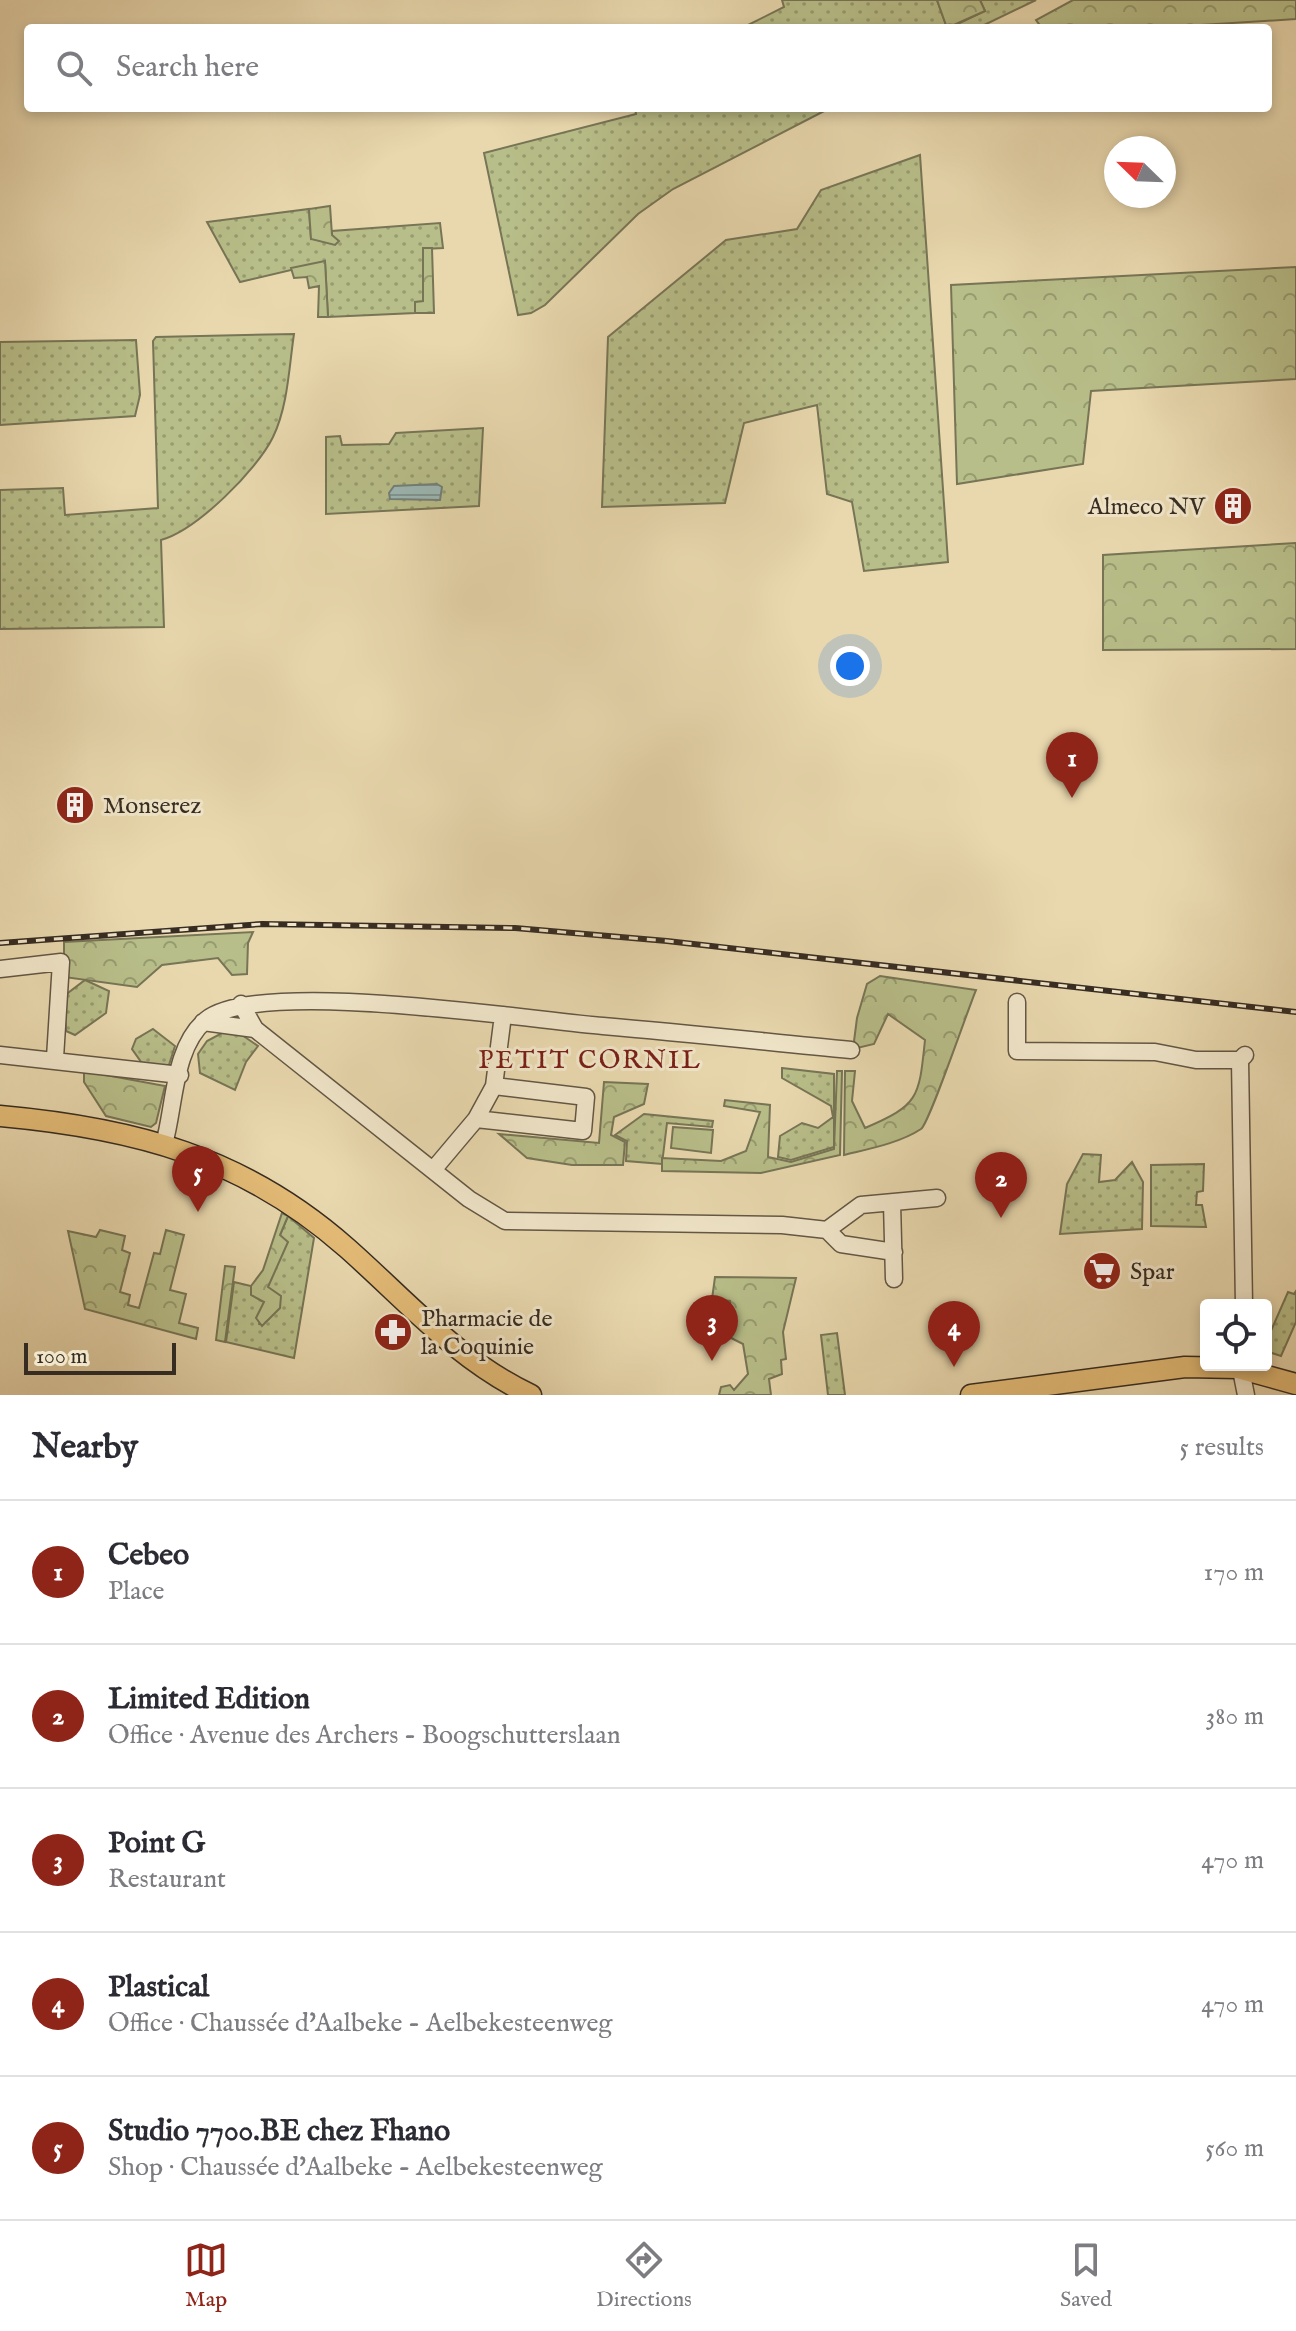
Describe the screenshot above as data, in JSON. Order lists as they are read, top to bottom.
{
  "districts": ["PETIT CORNIL"],
  "places": {
    "building": ["Almeco NV", "Monserez"],
    "supermarket": ["Spar"],
    "pharmacy": ["Pharmacie de la Coquinie"]
  },
  "scale_bar": "100 m",
  "north": "top left",
  "page": {
    "search": "Search here",
    "pins": [
      "1",
      "5",
      "2",
      "3",
      "4"
    ],
    "scale": "100 m",
    "heading": ["Nearby", "5 results"],
    "list": [
      {
        "mark": "1",
        "name": "Cebeo",
        "note": "Place",
        "value": "170 m"
      },
      {
        "mark": "2",
        "name": "Limited Edition",
        "note": "Office · Avenue des Archers - Boogschutterslaan",
        "value": "380 m"
      },
      {
        "mark": "3",
        "name": "Point G",
        "note": "Restaurant",
        "value": "470 m"
      },
      {
        "mark": "4",
        "name": "Plastical",
        "note": "Office · Chaussée d'Aalbeke - Aelbekesteenweg",
        "value": "470 m"
      },
      {
        "mark": "5",
        "name": "Studio 7700.BE chez Fhano",
        "note": "Shop · Chaussée d'Aalbeke - Aelbekesteenweg",
        "value": "560 m"
      }
    ],
    "nav": ["Map", "Directions", "Saved"]
  }
}
